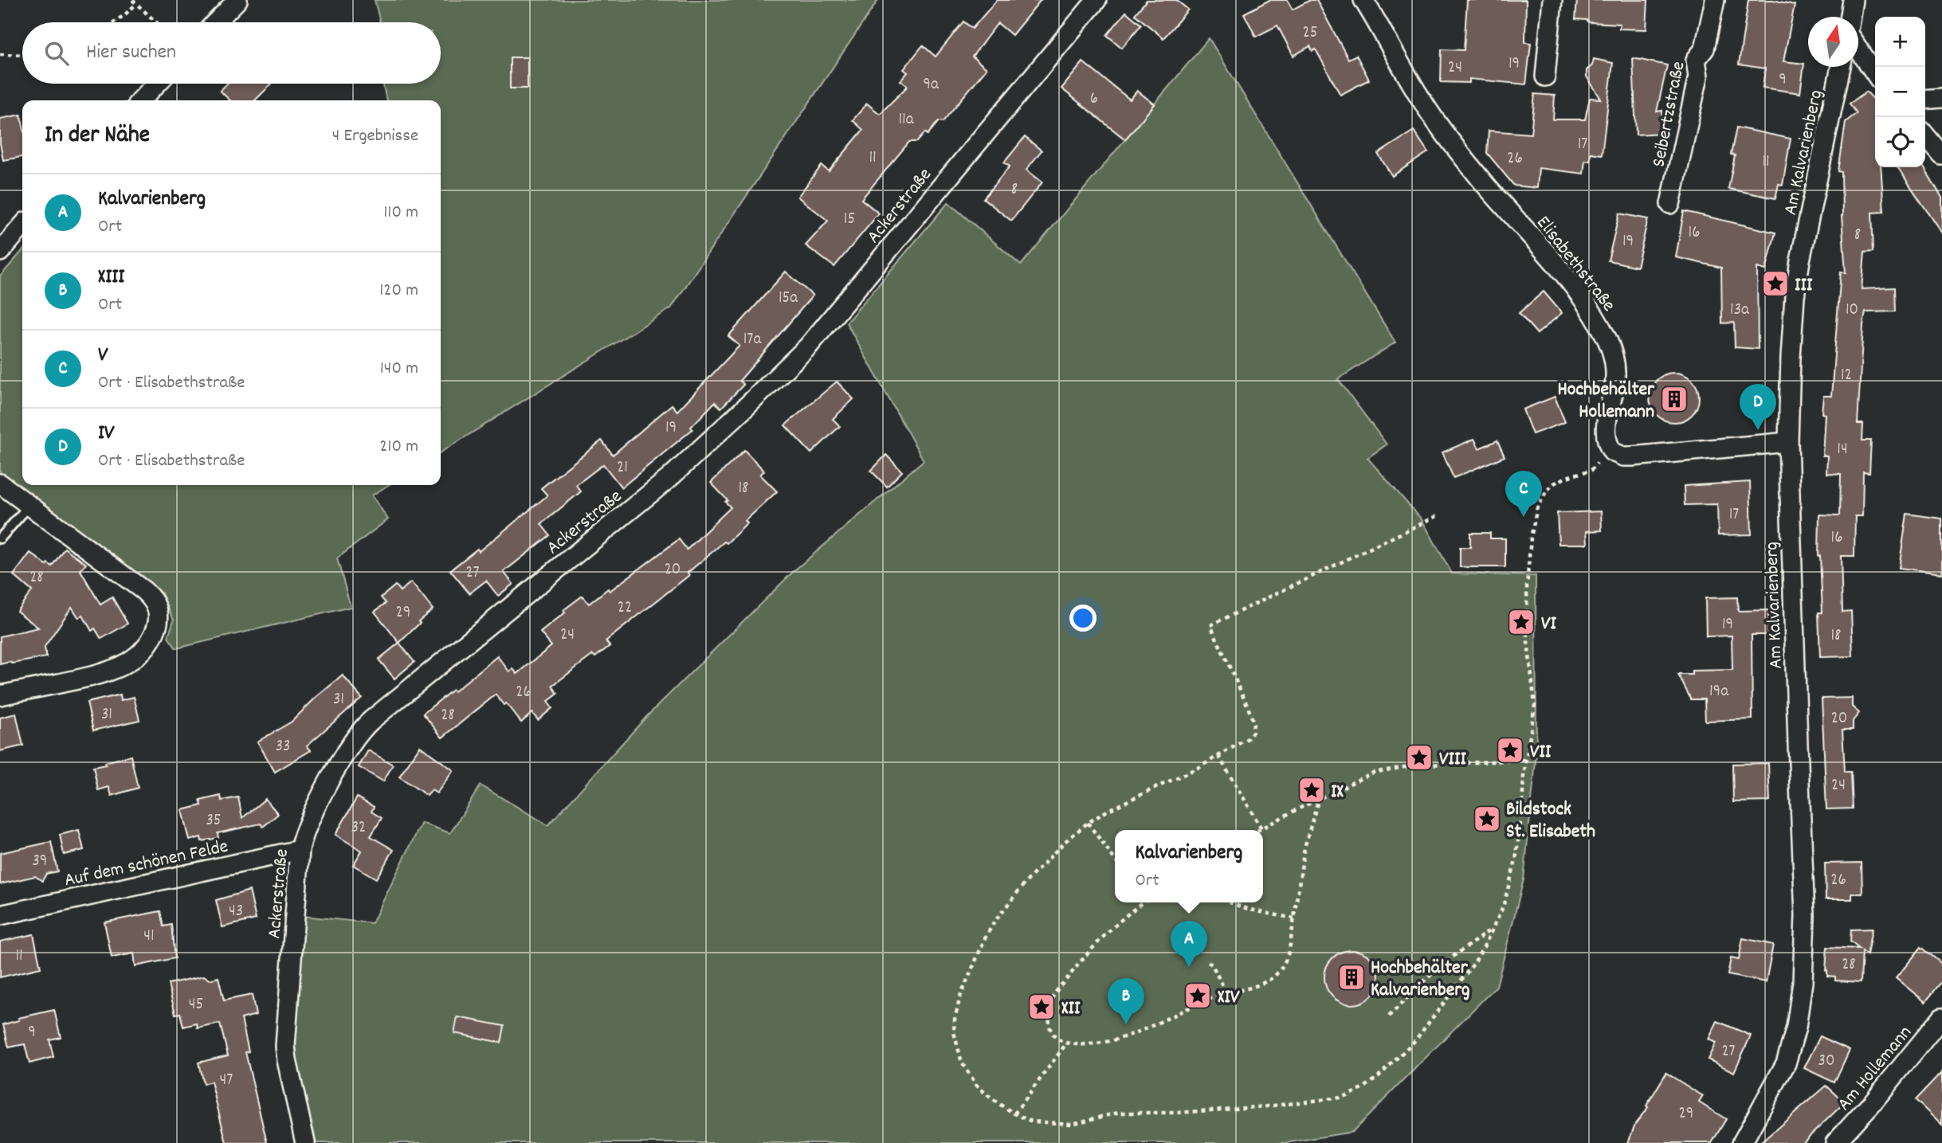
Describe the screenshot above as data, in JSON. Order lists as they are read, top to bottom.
{
  "streets": {
    "street": [
      "Seibertzstraße",
      "Am Kalvarienberg",
      "Ackerstraße",
      "Elisabethstraße",
      "Auf dem schönen Felde",
      "Am Hollemann"
    ]
  },
  "crossings": [
    ["Am Kalvarienberg", "Elisabethstraße"],
    ["Ackerstraße", "Auf dem schönen Felde"]
  ],
  "places": {
    "place": [
      "III",
      "VI",
      "VII",
      "VIII",
      "IX",
      "Bildstock St. Elisabeth",
      "XIV",
      "XII"
    ],
    "building": ["Hochbehälter Hollemann", "Hochbehälter Kalvarienberg"]
  },
  "house_numbers": [
    "25",
    "19",
    "24",
    "9",
    "9a",
    "6",
    "11a",
    "17",
    "11",
    "26",
    "11",
    "8",
    "15",
    "16",
    "8",
    "19",
    "15a",
    "13a",
    "10",
    "17a",
    "12",
    "19",
    "14",
    "21",
    "18",
    "17",
    "16",
    "20",
    "27",
    "28",
    "22",
    "29",
    "19",
    "24",
    "18",
    "19a",
    "26",
    "31",
    "31",
    "28",
    "20",
    "33",
    "24",
    "35",
    "32",
    "39",
    "26",
    "43",
    "41",
    "11",
    "28",
    "45",
    "9",
    "27",
    "30",
    "47",
    "29"
  ],
  "north": "top",
  "page": {
    "map_buttons": ["+", "−"],
    "search": "Hier suchen",
    "heading": ["In der Nähe", "4 Ergebnisse"],
    "list": [
      {
        "mark": "A",
        "name": "Kalvarienberg",
        "note": "Ort",
        "value": "110 m"
      },
      {
        "mark": "B",
        "name": "XIII",
        "note": "Ort",
        "value": "120 m"
      },
      {
        "mark": "C",
        "name": "V",
        "note": "Ort · Elisabethstraße",
        "value": "140 m"
      },
      {
        "mark": "D",
        "name": "IV",
        "note": "Ort · Elisabethstraße",
        "value": "210 m"
      }
    ],
    "pins": [
      "D",
      "C",
      "A",
      "B"
    ],
    "popup": ["Kalvarienberg", "Ort"]
  }
}
